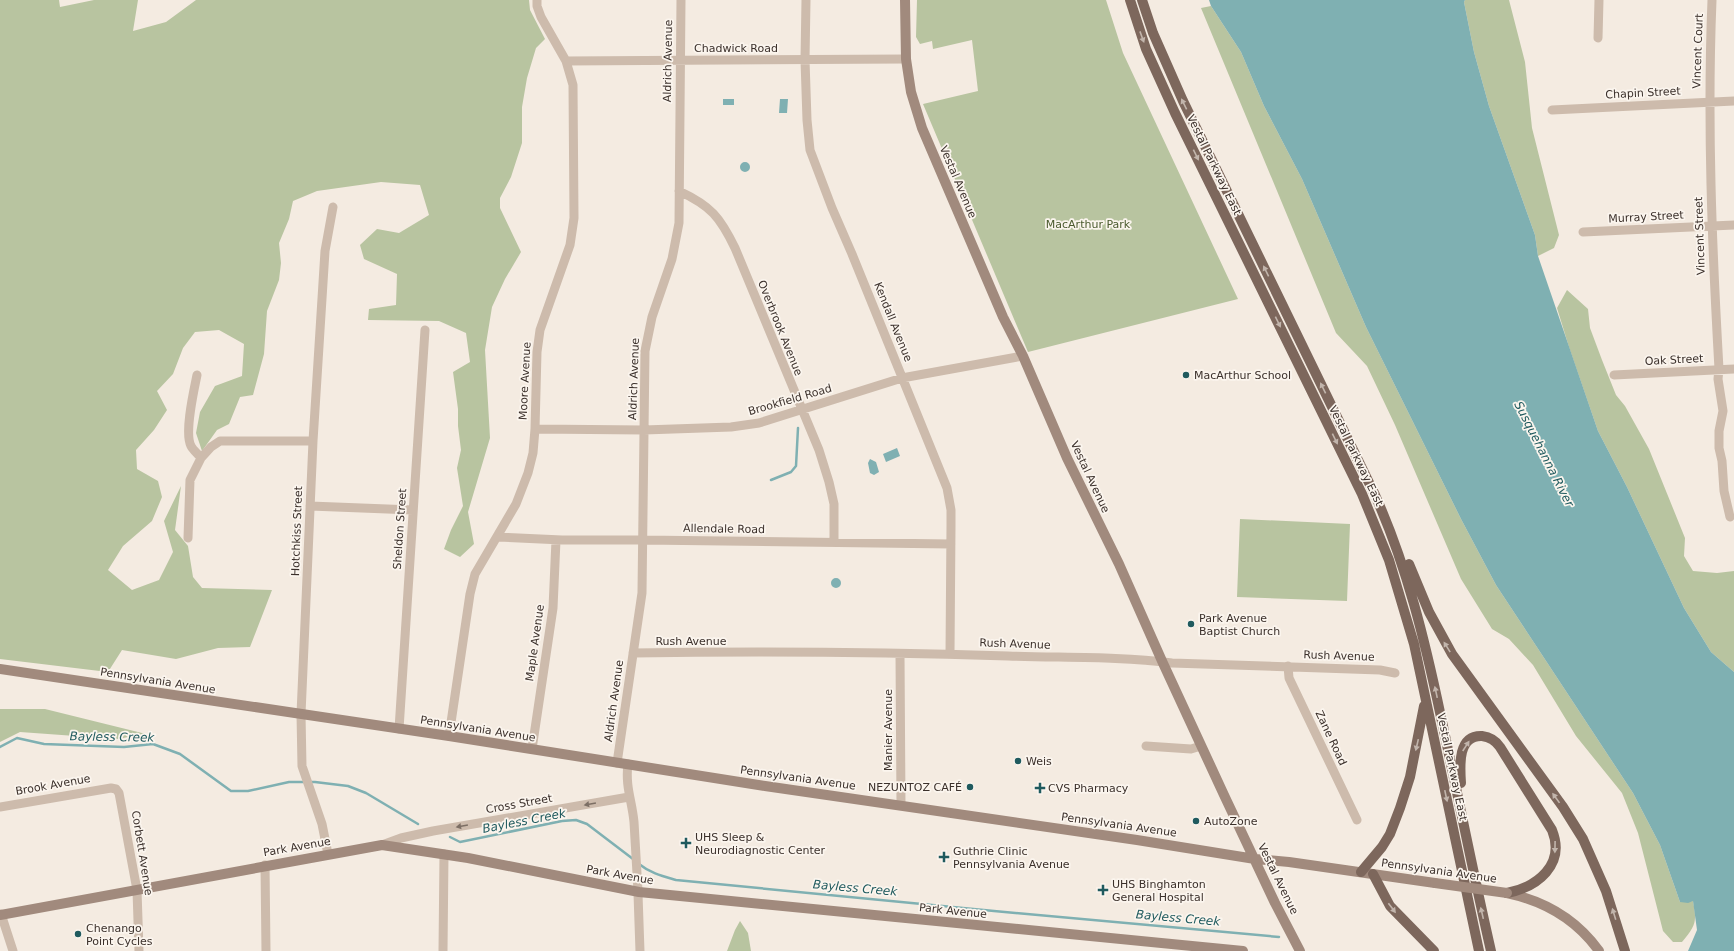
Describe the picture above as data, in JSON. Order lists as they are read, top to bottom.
{
  "streets": {
    "main road": ["Vestal Parkway East"],
    "street": [
      "Chadwick Road",
      "Vincent Court",
      "Aldrich Avenue",
      "Chapin Street",
      "Vestal Avenue",
      "Murray Street",
      "Vincent Street",
      "Kendall Avenue",
      "Overbrook Avenue",
      "Oak Street",
      "Moore Avenue",
      "Brookfield Road",
      "Sheldon Street",
      "Allendale Road",
      "Hotchkiss Street",
      "Rush Avenue",
      "Maple Avenue",
      "Pennsylvania Avenue",
      "Manier Avenue",
      "Zane Road",
      "Brook Avenue",
      "Cross Street",
      "Park Avenue",
      "Corbett Avenue"
    ]
  },
  "crossings": [
    ["Chadwick Road", "Aldrich Avenue"],
    ["Chadwick Road", "Vestal Avenue"],
    ["Chadwick Road", "Kendall Avenue"],
    ["Chadwick Road", "Moore Avenue"],
    ["Vincent Court", "Chapin Street"],
    ["Vincent Court", "Vincent Street"],
    ["Aldrich Avenue", "Overbrook Avenue"],
    ["Aldrich Avenue", "Brookfield Road"],
    ["Aldrich Avenue", "Allendale Road"],
    ["Aldrich Avenue", "Rush Avenue"],
    ["Aldrich Avenue", "Pennsylvania Avenue"],
    ["Chapin Street", "Vincent Street"],
    ["Vestal Avenue", "Brookfield Road"],
    ["Vestal Avenue", "Rush Avenue"],
    ["Vestal Avenue", "Pennsylvania Avenue"],
    ["Murray Street", "Vincent Street"],
    ["Vincent Street", "Oak Street"],
    ["Kendall Avenue", "Brookfield Road"],
    ["Kendall Avenue", "Allendale Road"],
    ["Kendall Avenue", "Rush Avenue"],
    ["Overbrook Avenue", "Brookfield Road"],
    ["Overbrook Avenue", "Allendale Road"],
    ["Moore Avenue", "Brookfield Road"],
    ["Moore Avenue", "Allendale Road"],
    ["Moore Avenue", "Pennsylvania Avenue"],
    ["Sheldon Street", "Pennsylvania Avenue"],
    ["Allendale Road", "Maple Avenue"],
    ["Hotchkiss Street", "Pennsylvania Avenue"],
    ["Hotchkiss Street", "Park Avenue"],
    ["Rush Avenue", "Manier Avenue"],
    ["Rush Avenue", "Zane Road"],
    ["Maple Avenue", "Pennsylvania Avenue"],
    ["Pennsylvania Avenue", "Manier Avenue"],
    ["Brook Avenue", "Corbett Avenue"],
    ["Cross Street", "Park Avenue"],
    ["Park Avenue", "Corbett Avenue"]
  ],
  "one_way": ["Cross Street"],
  "water": ["Susquehanna River", "Bayless Creek"],
  "parks": ["MacArthur Park"],
  "places": {
    "other": [
      "MacArthur School",
      "Park Avenue Baptist Church",
      "Weis",
      "NEZUNTOZ CAFÉ",
      "AutoZone",
      "Chenango Point Cycles"
    ],
    "health": [
      "CVS Pharmacy",
      "UHS Sleep & Neurodiagnostic Center",
      "Guthrie Clinic Pennsylvania Avenue",
      "UHS Binghamton General Hospital"
    ]
  }
}
